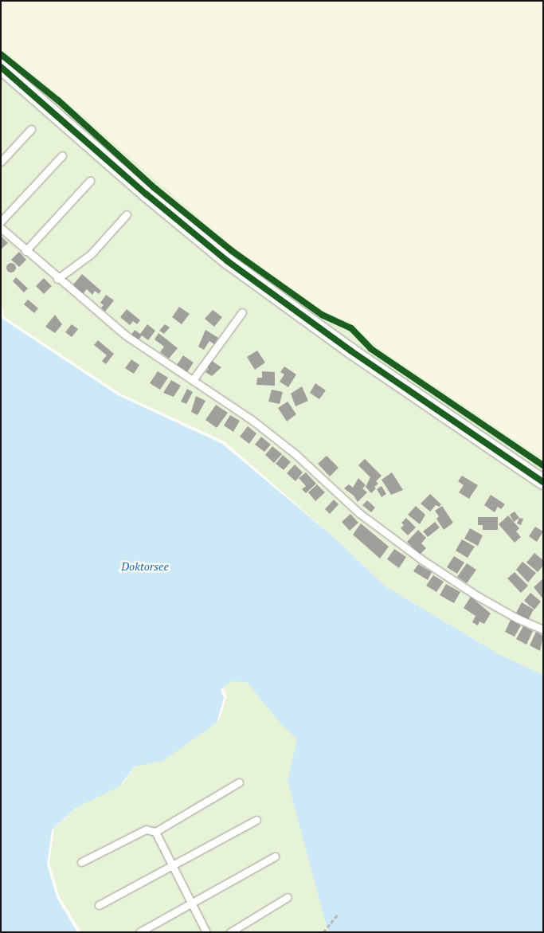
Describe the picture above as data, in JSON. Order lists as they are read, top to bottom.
{
  "water": ["Doktorsee"]
}
